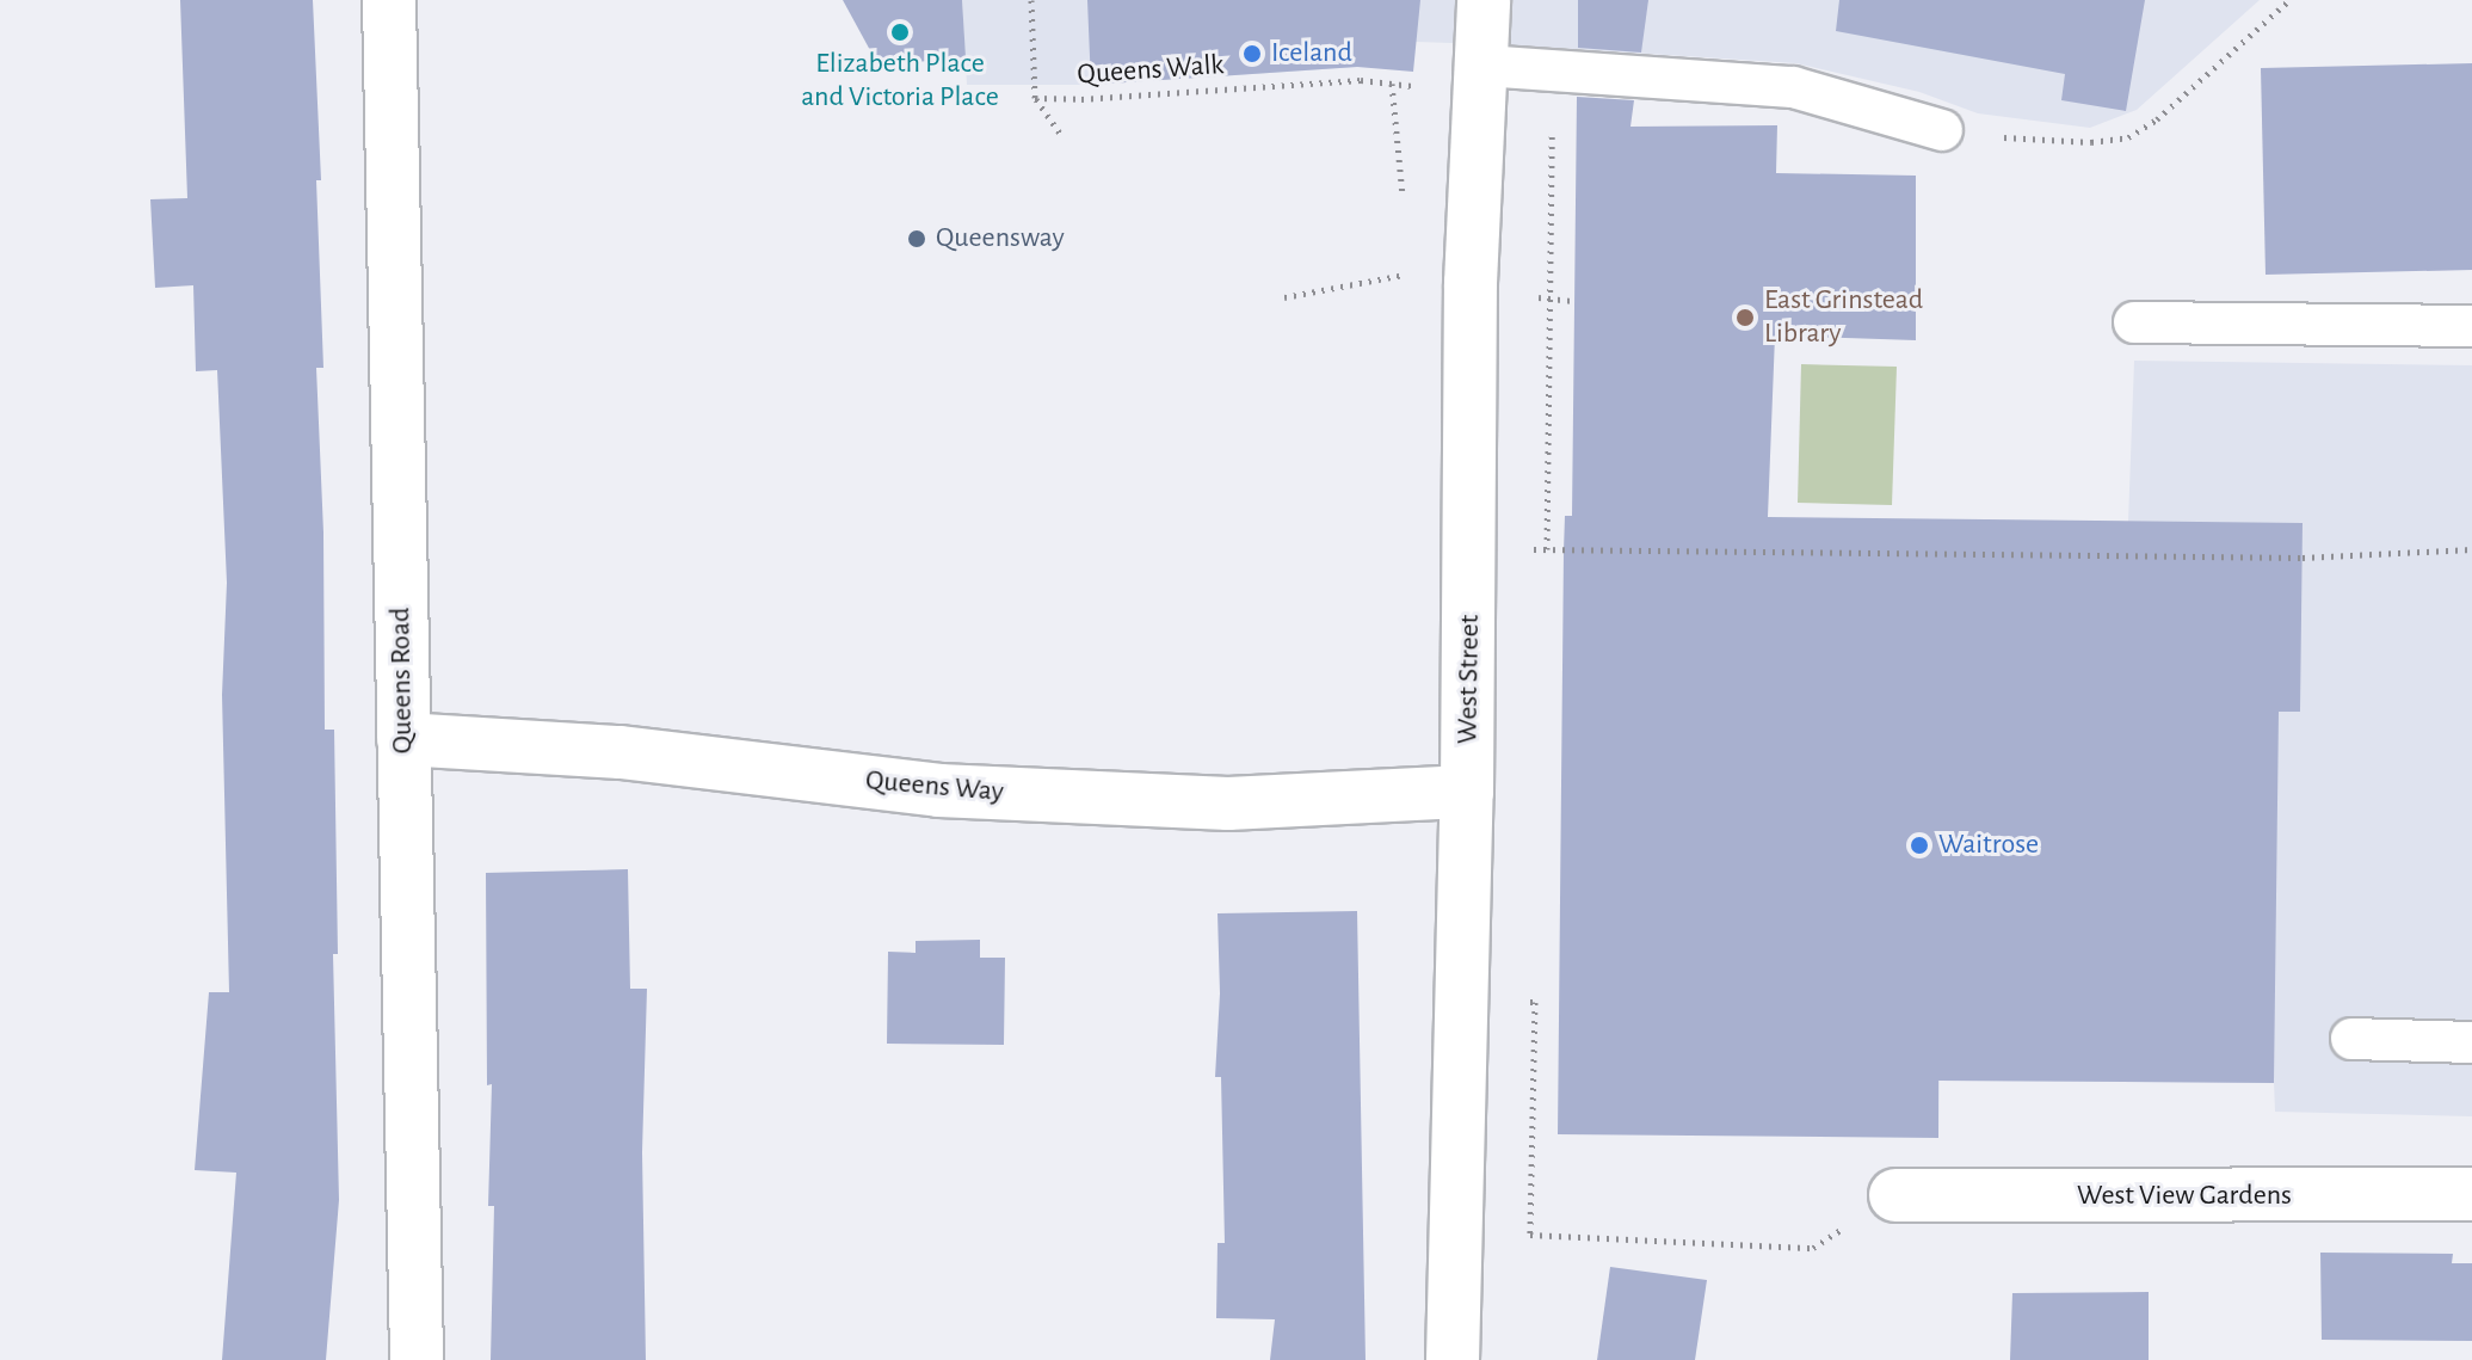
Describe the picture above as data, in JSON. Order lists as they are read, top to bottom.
{
  "streets": {
    "street": [
      "West Street",
      "Queens Road",
      "Queens Way",
      "West View Gardens"
    ],
    "path": ["Queens Walk"]
  },
  "crossings": [
    ["Queens Walk", "West Street"],
    ["West Street", "Queens Way"],
    ["Queens Road", "Queens Way"]
  ],
  "places": [
    "Elizabeth Place and Victoria Place",
    "Iceland",
    "Queensway",
    "East Grinstead Library",
    "Waitrose"
  ]
}
